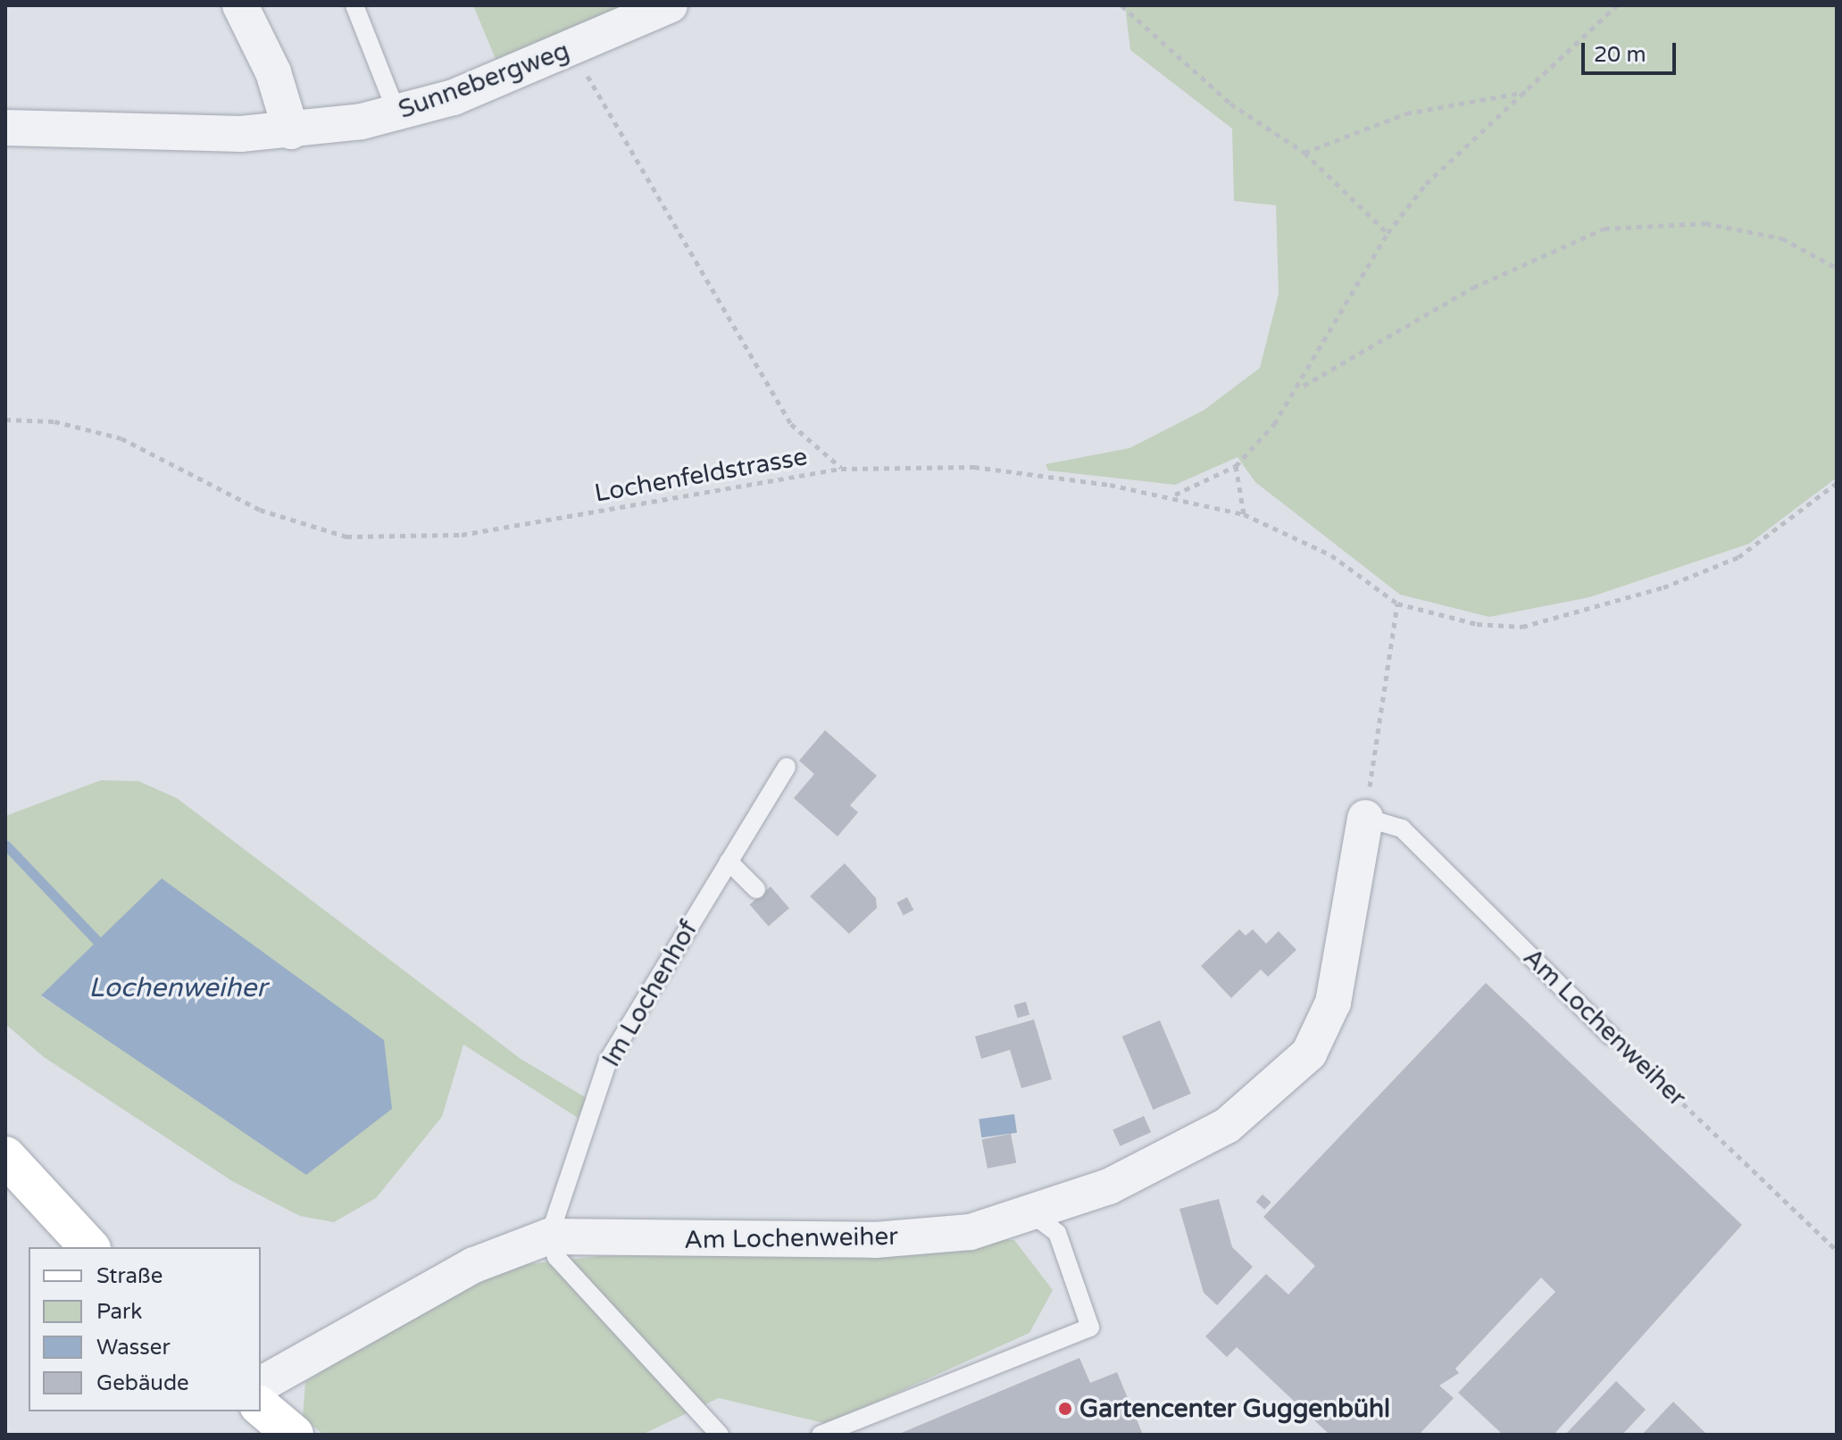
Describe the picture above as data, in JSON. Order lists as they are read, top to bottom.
{
  "streets": {
    "street": ["Sunnebergweg", "Am Lochenweiher"],
    "lane": ["Im Lochenhof"],
    "path": ["Lochenfeldstrasse"]
  },
  "crossings": [
    ["Im Lochenhof", "Am Lochenweiher"]
  ],
  "water": ["Lochenweiher"],
  "places": ["Gartencenter Guggenbühl"],
  "legend": [
    "Straße",
    "Park",
    "Wasser",
    "Gebäude"
  ],
  "scale_bar": "20 m"
}
